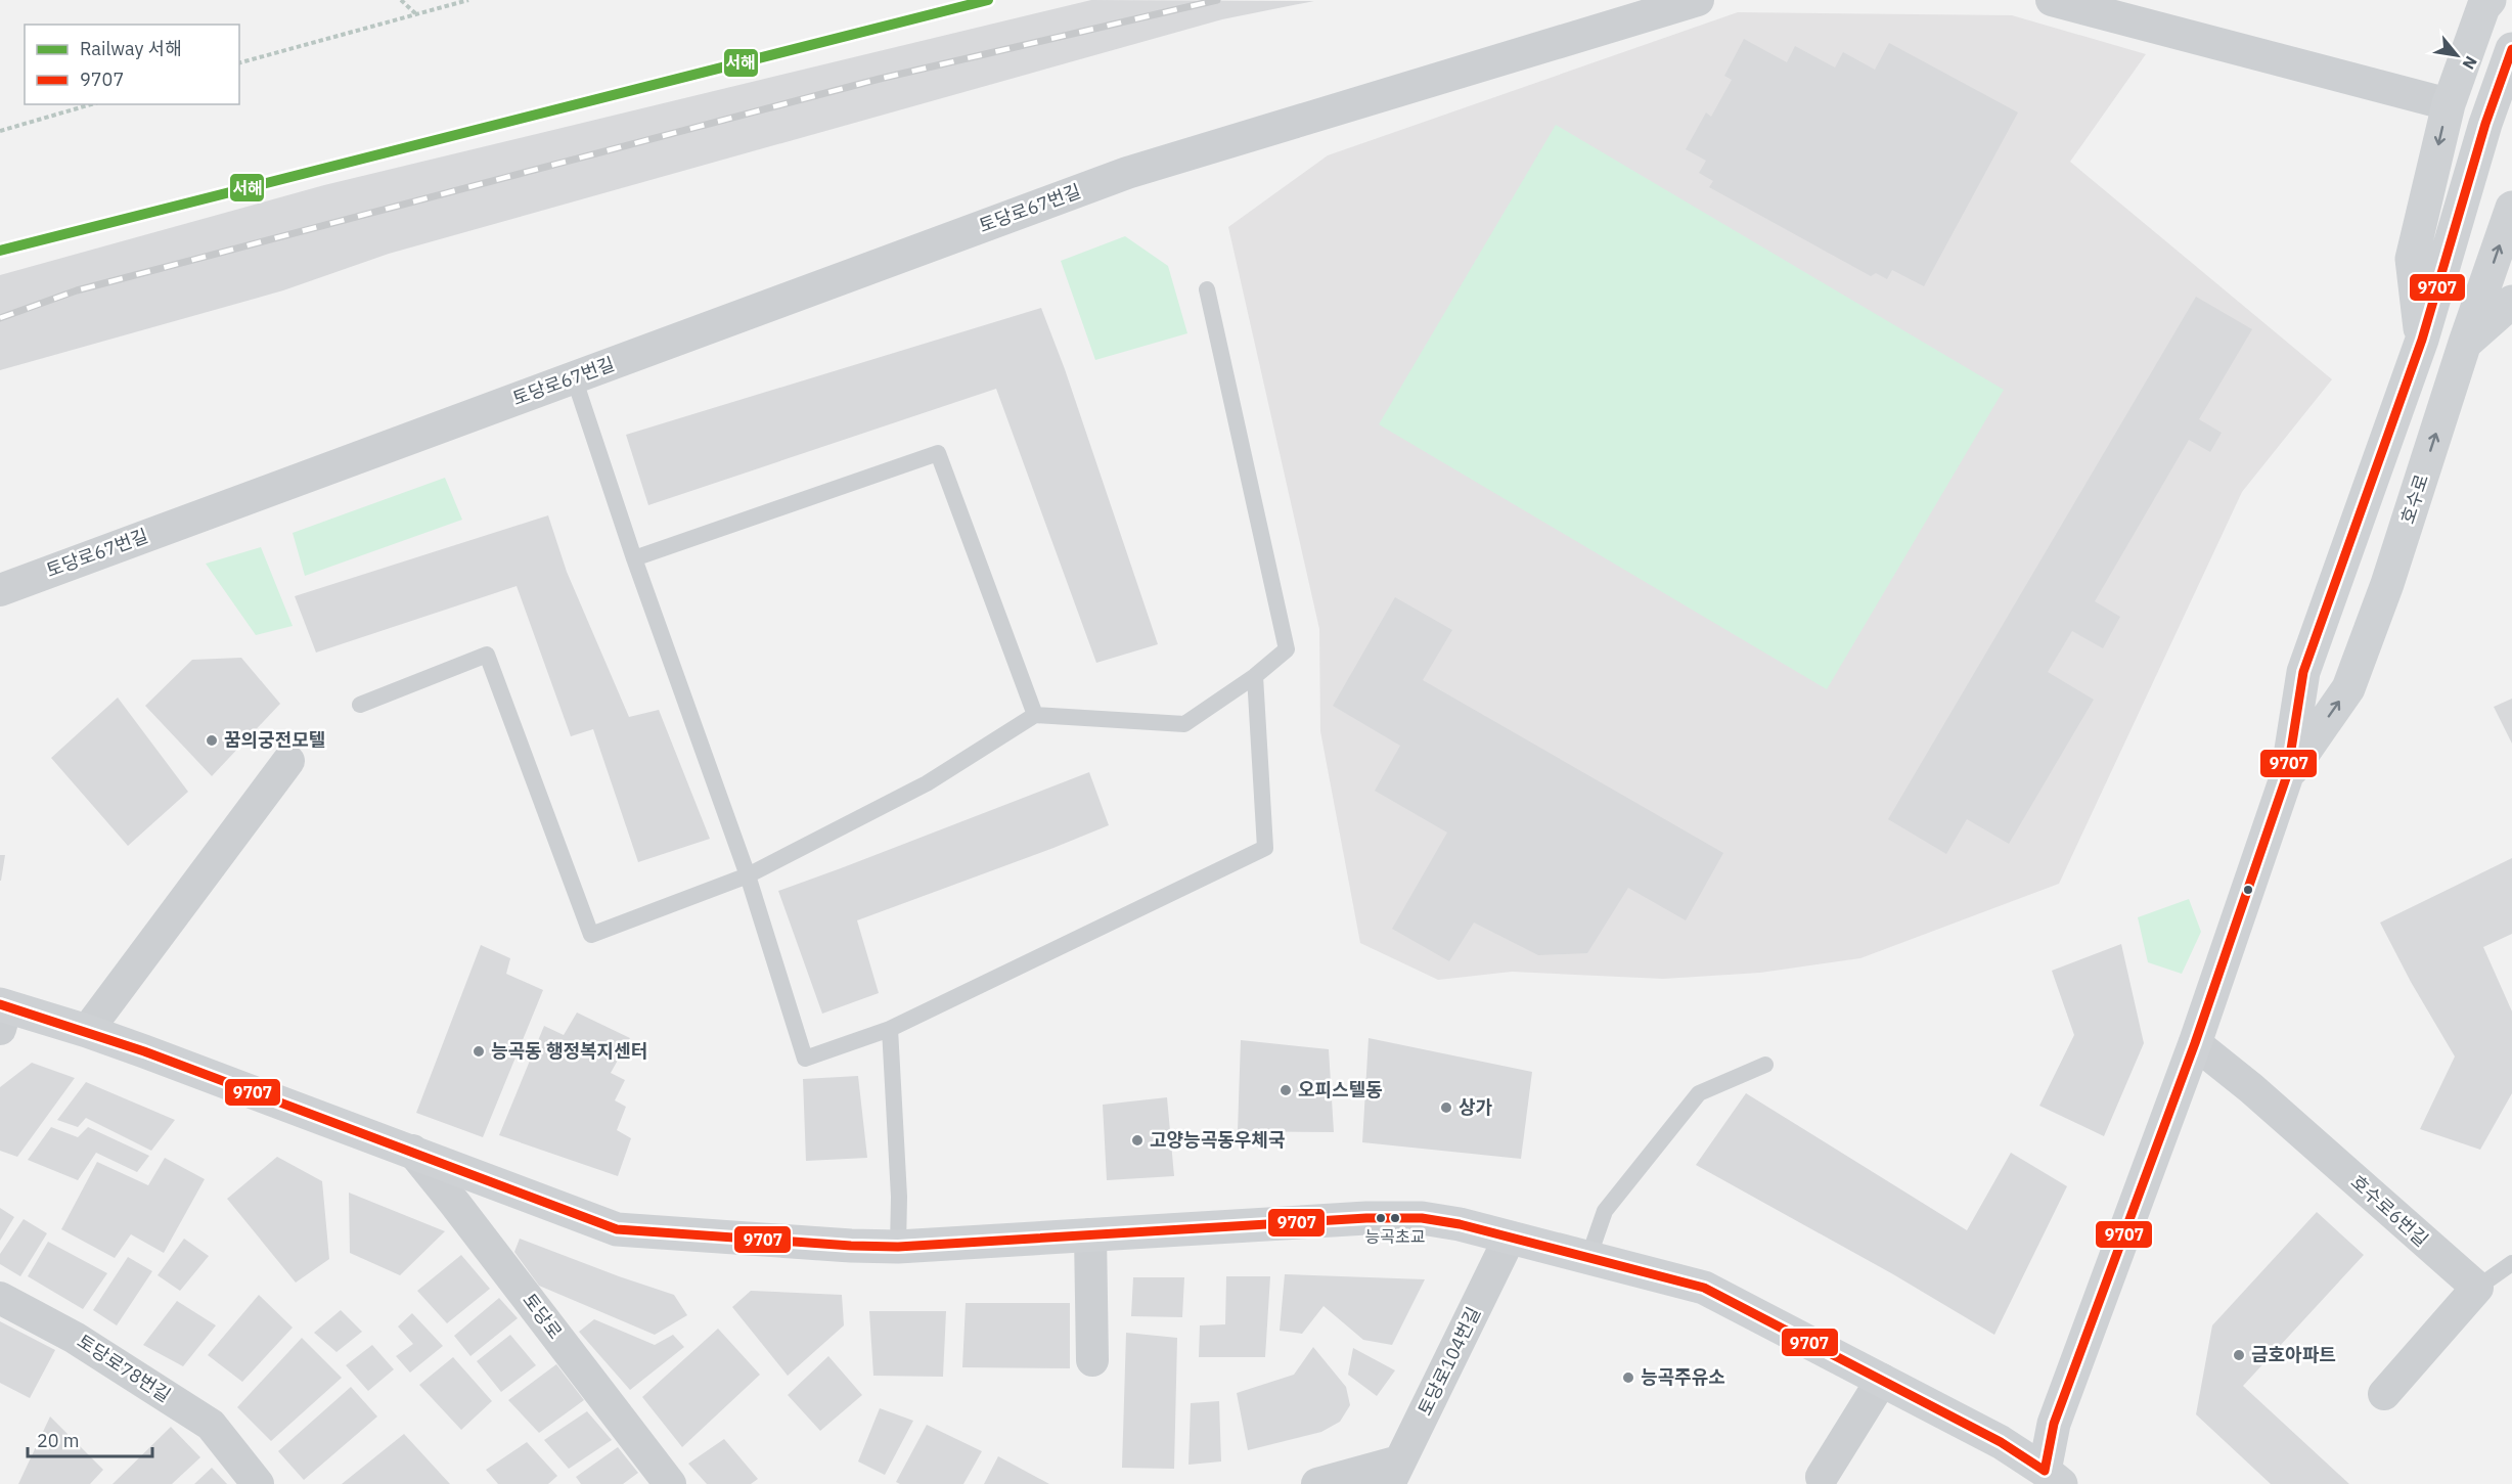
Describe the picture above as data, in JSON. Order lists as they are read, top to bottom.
{
  "streets": {
    "main road": ["호수로"],
    "street": [
      "토당로67번길",
      "호수로6번길",
      "토당로",
      "토당로104번길",
      "토당로78번길"
    ]
  },
  "crossings": [
    ["호수로", "호수로6번길"]
  ],
  "places": [
    "꿈의궁전모텔",
    "능곡동 행정복지센터",
    "오피스텔동",
    "상가",
    "고양능곡동우체국",
    "능곡초교",
    "금호아파트",
    "능곡주유소"
  ],
  "lines": ["rail line 서해", "transit line 9707"],
  "legend": ["Railway 서해", "9707"],
  "scale_bar": "20 m",
  "north": "bottom right"
}
